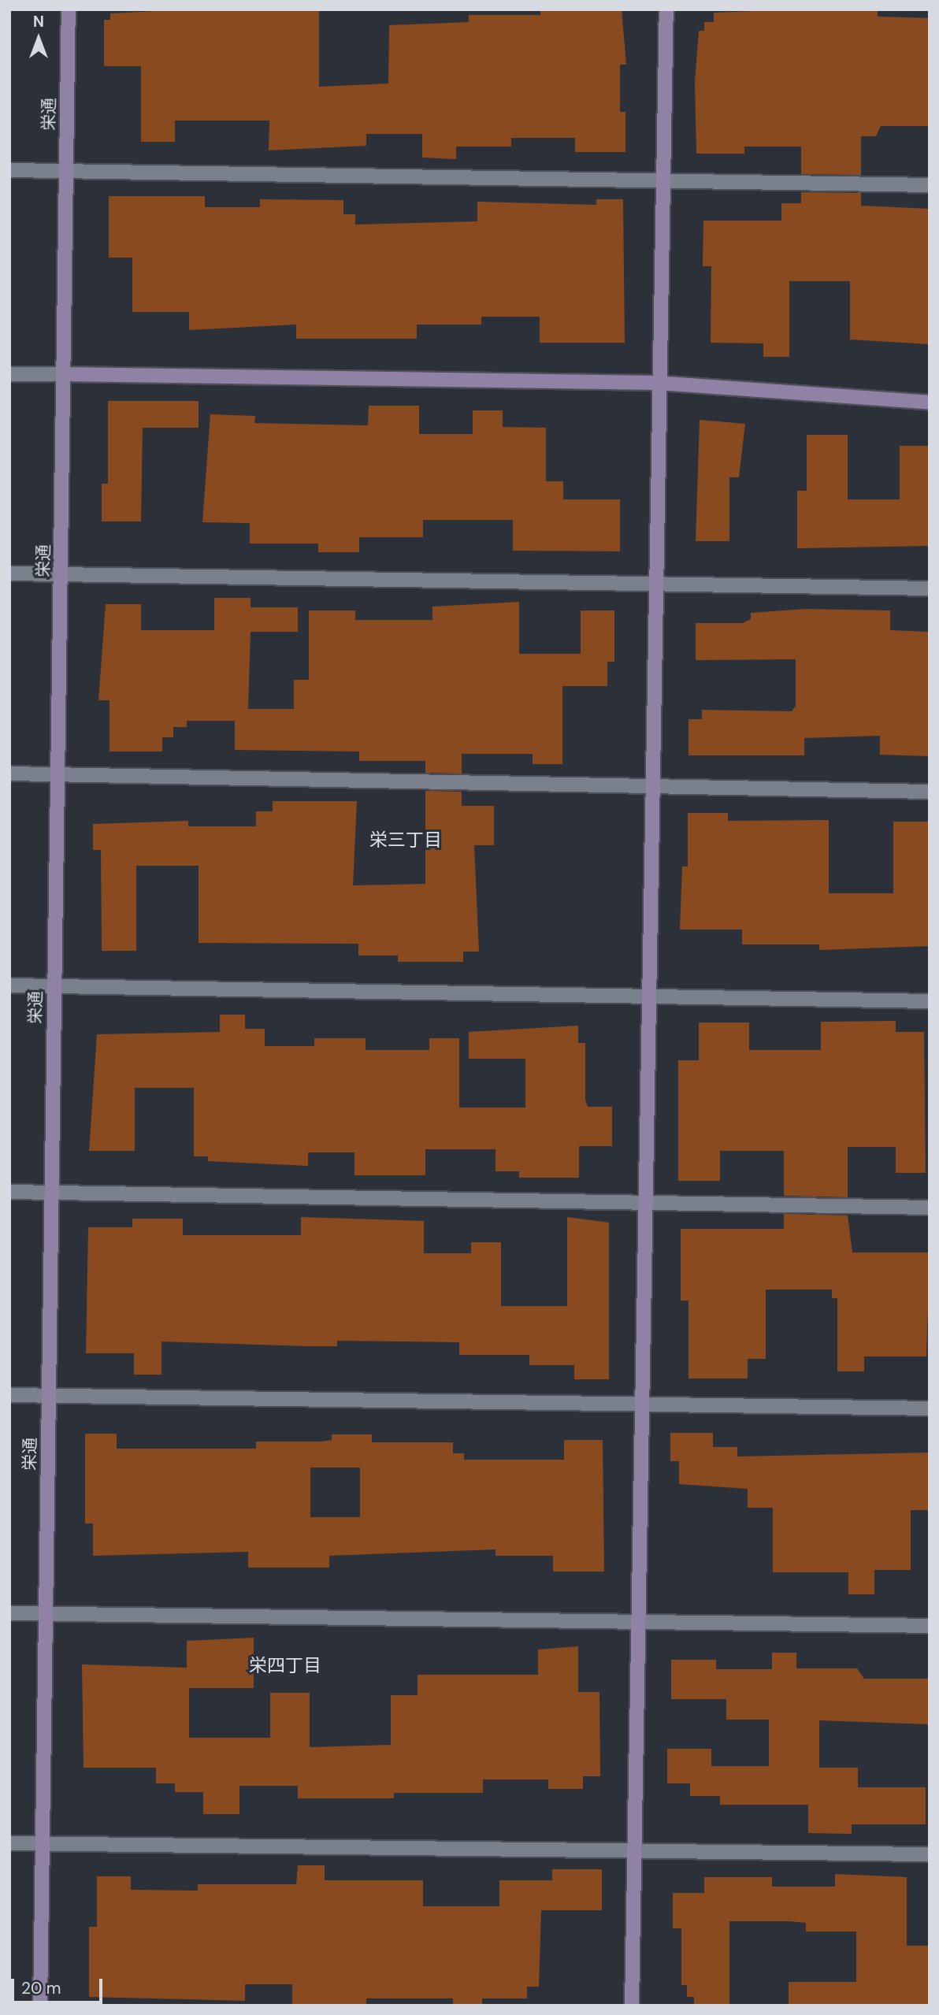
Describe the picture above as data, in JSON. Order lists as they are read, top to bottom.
{
  "streets": {
    "street": ["栄通"]
  },
  "districts": ["栄三丁目", "栄四丁目"],
  "scale_bar": "20 m",
  "north": "top"
}
